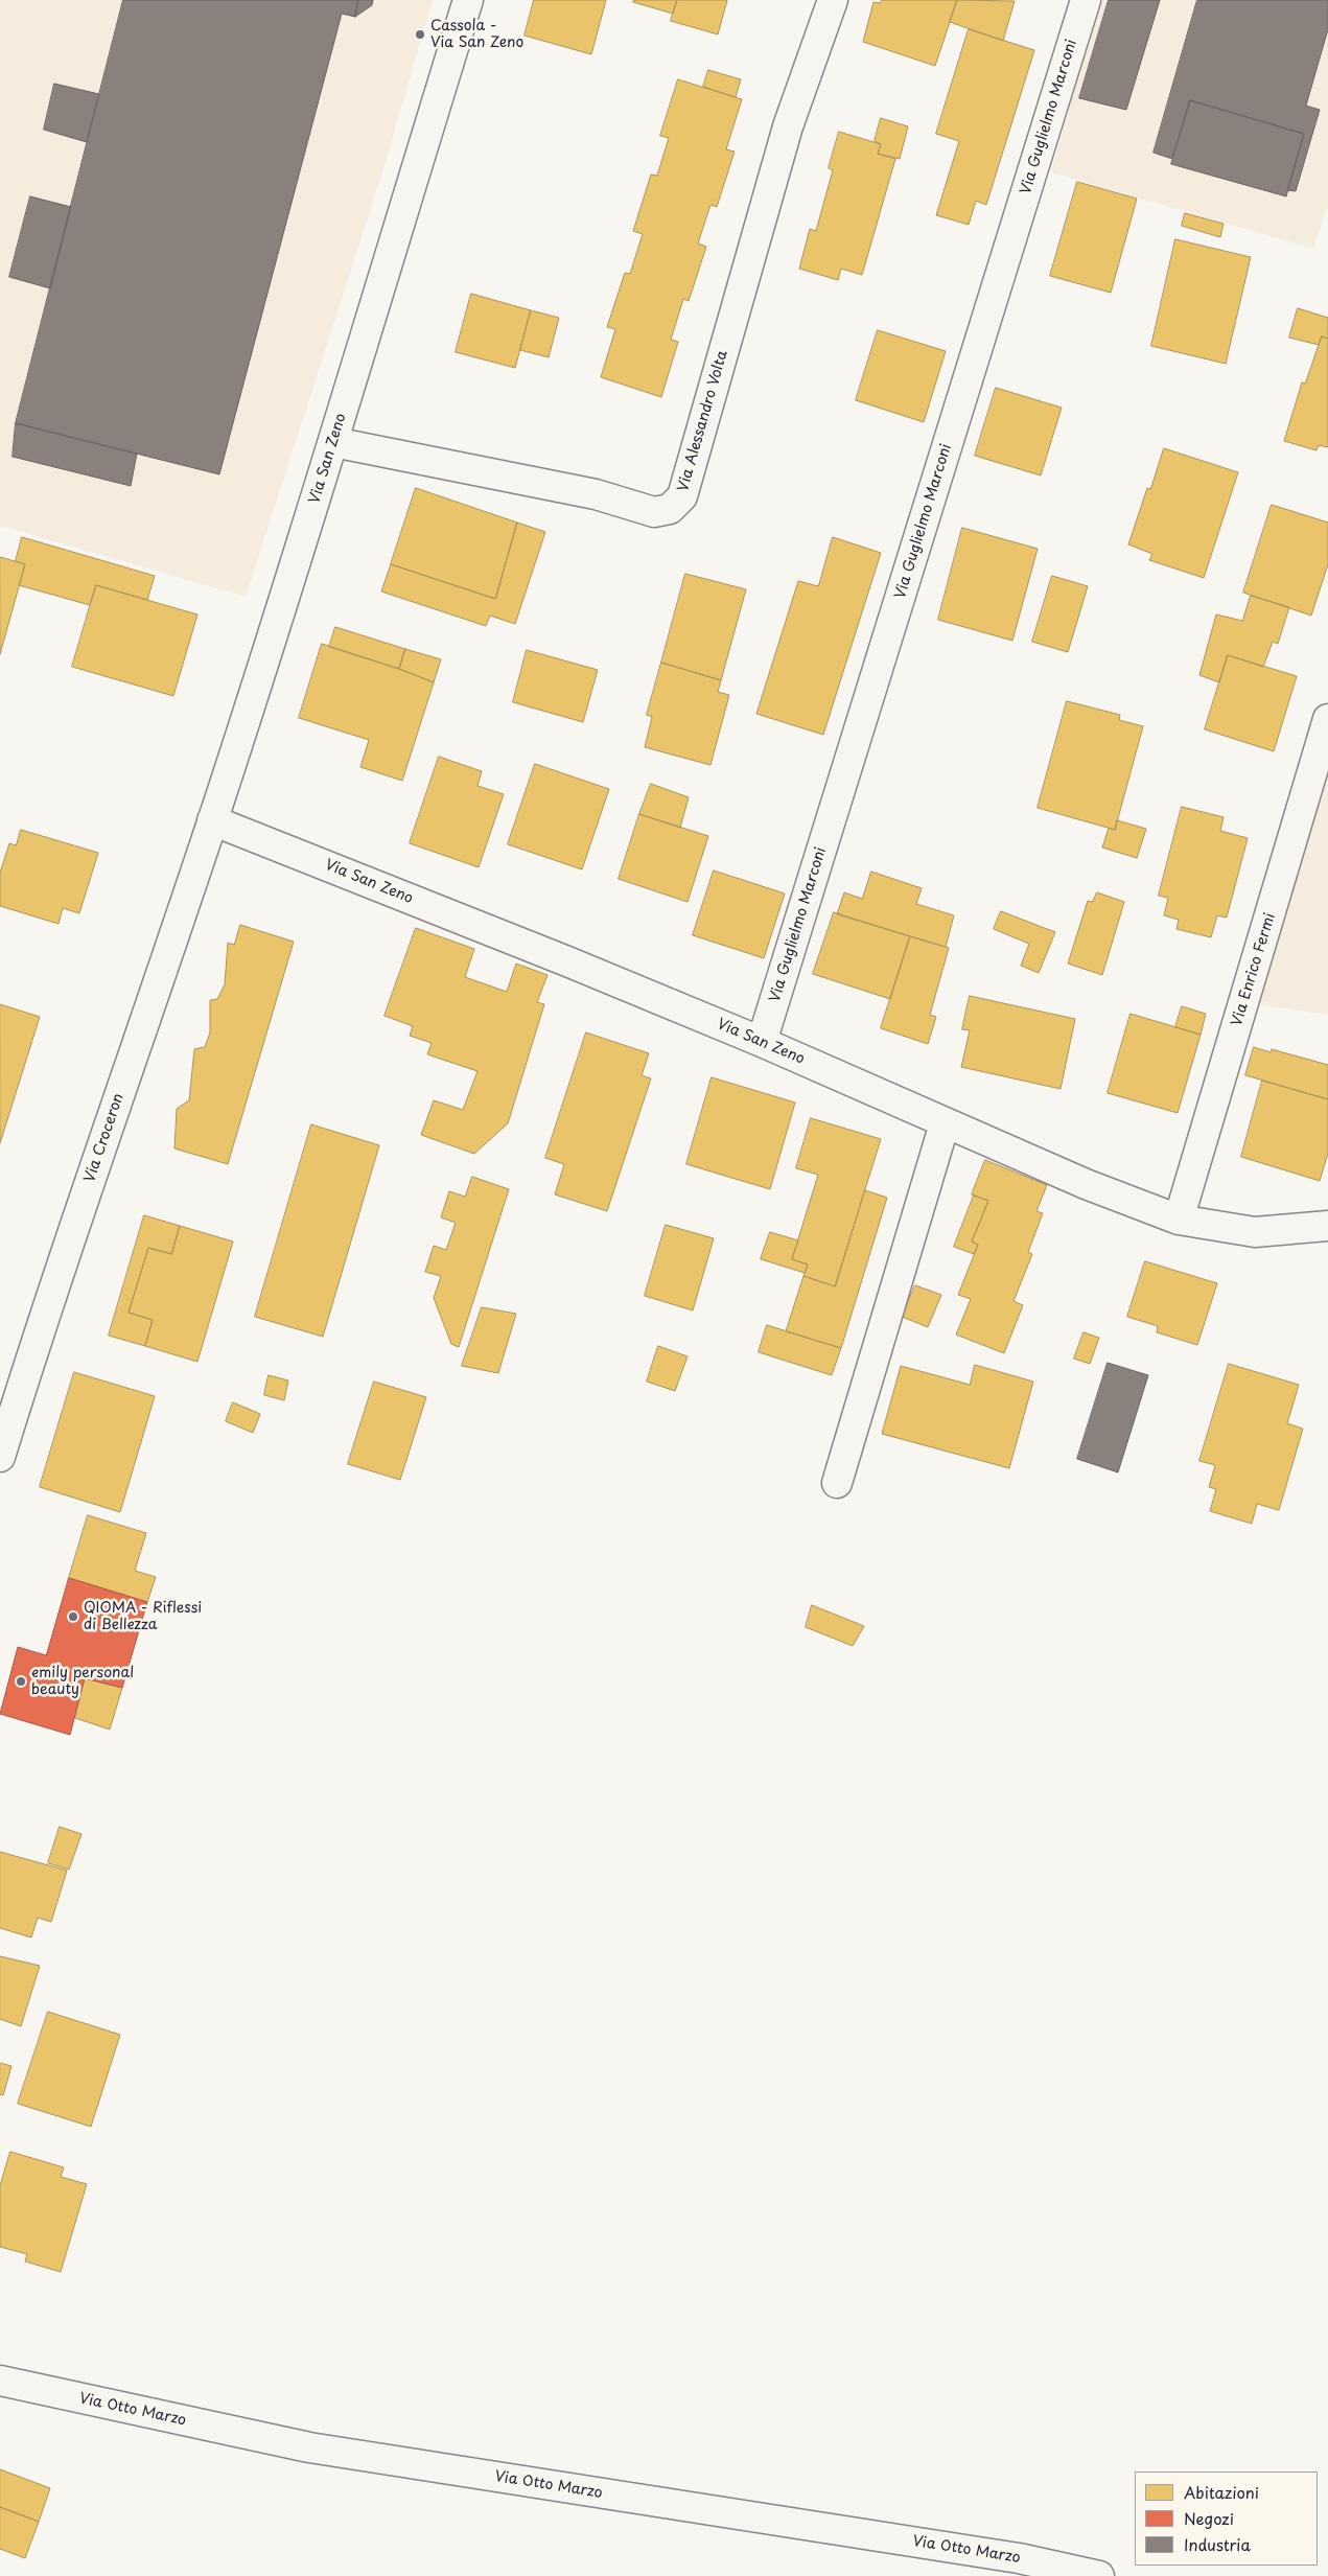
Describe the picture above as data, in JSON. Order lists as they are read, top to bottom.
{
  "streets": {
    "street": [
      "Via Guglielmo Marconi",
      "Via Alessandro Volta",
      "Via San Zeno",
      "Via Enrico Fermi",
      "Via Croceron",
      "Via Otto Marzo"
    ]
  },
  "crossings": [
    ["Via Guglielmo Marconi", "Via San Zeno"],
    ["Via Alessandro Volta", "Via San Zeno"],
    ["Via San Zeno", "Via Enrico Fermi"],
    ["Via San Zeno", "Via Croceron"]
  ],
  "places": ["Cassola - Via San Zeno", "QIOMA - Riflessi di Bellezza", "emily personal beauty"],
  "legend": ["Abitazioni", "Negozi", "Industria"]
}
